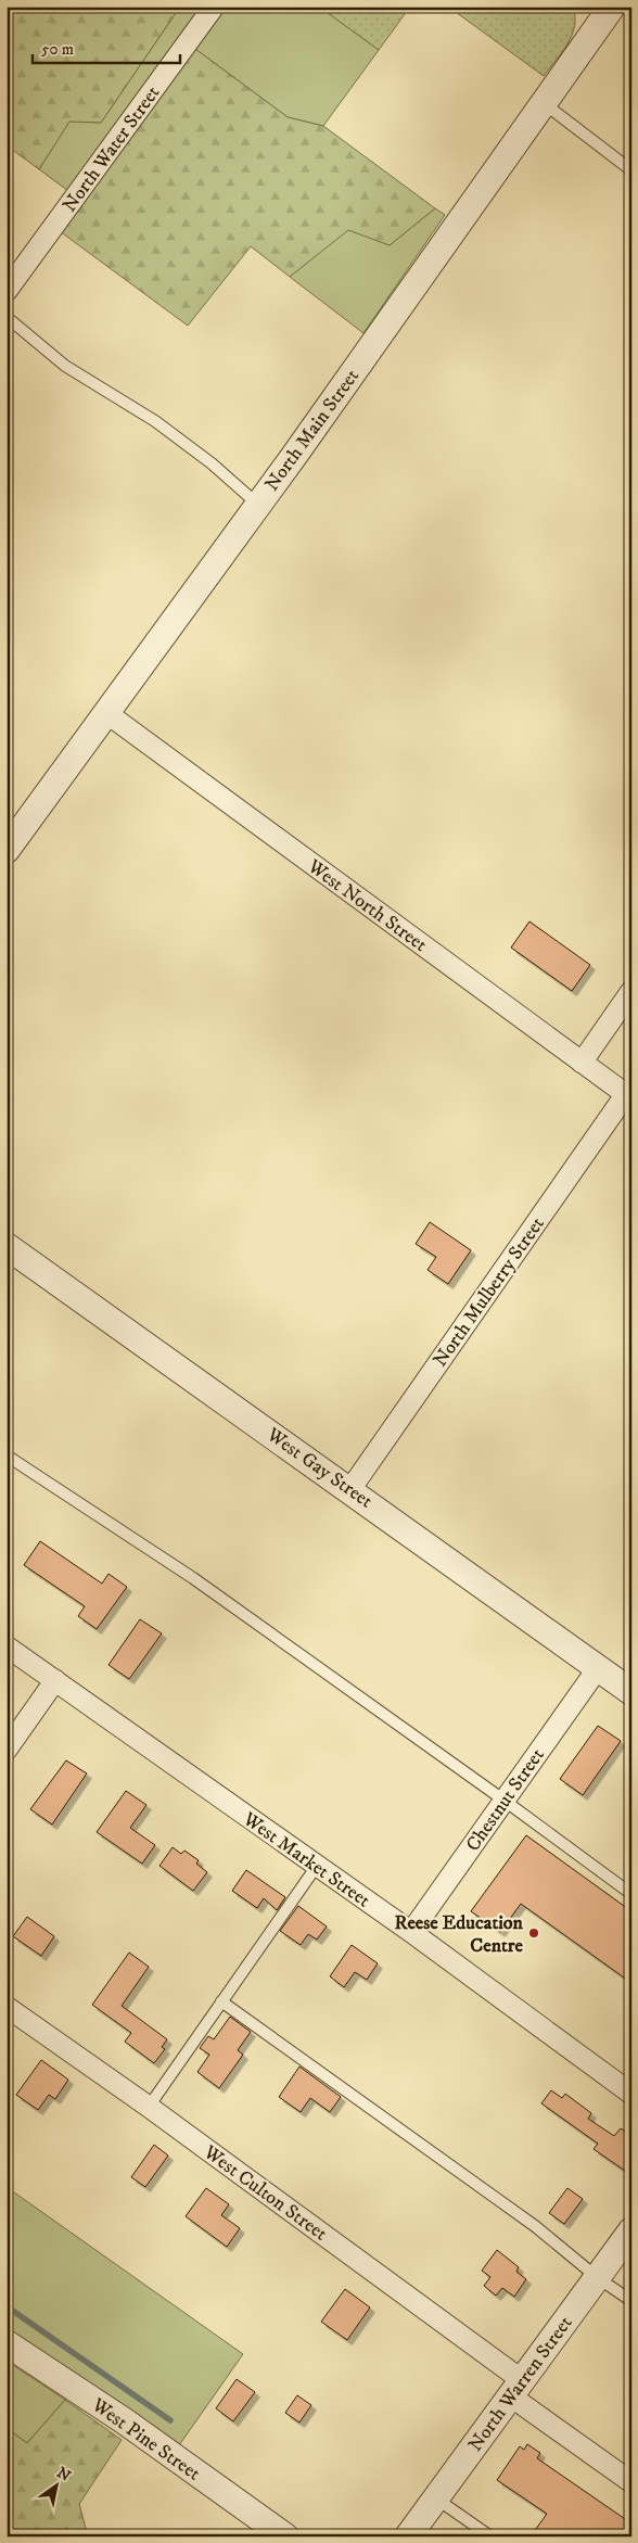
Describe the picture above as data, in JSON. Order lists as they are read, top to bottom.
{
  "streets": {
    "street": [
      "North Water Street",
      "North Main Street",
      "West North Street",
      "North Mulberry Street",
      "West Gay Street",
      "Chestnut Street",
      "West Market Street",
      "West Culton Street",
      "North Warren Street",
      "West Pine Street"
    ]
  },
  "crossings": [
    ["North Main Street", "West North Street"],
    ["West North Street", "North Mulberry Street"],
    ["North Mulberry Street", "West Gay Street"],
    ["West Gay Street", "Chestnut Street"],
    ["Chestnut Street", "West Market Street"],
    ["West Culton Street", "North Warren Street"]
  ],
  "places": ["Reese Education Centre"],
  "scale_bar": "50 m",
  "north": "top right"
}
